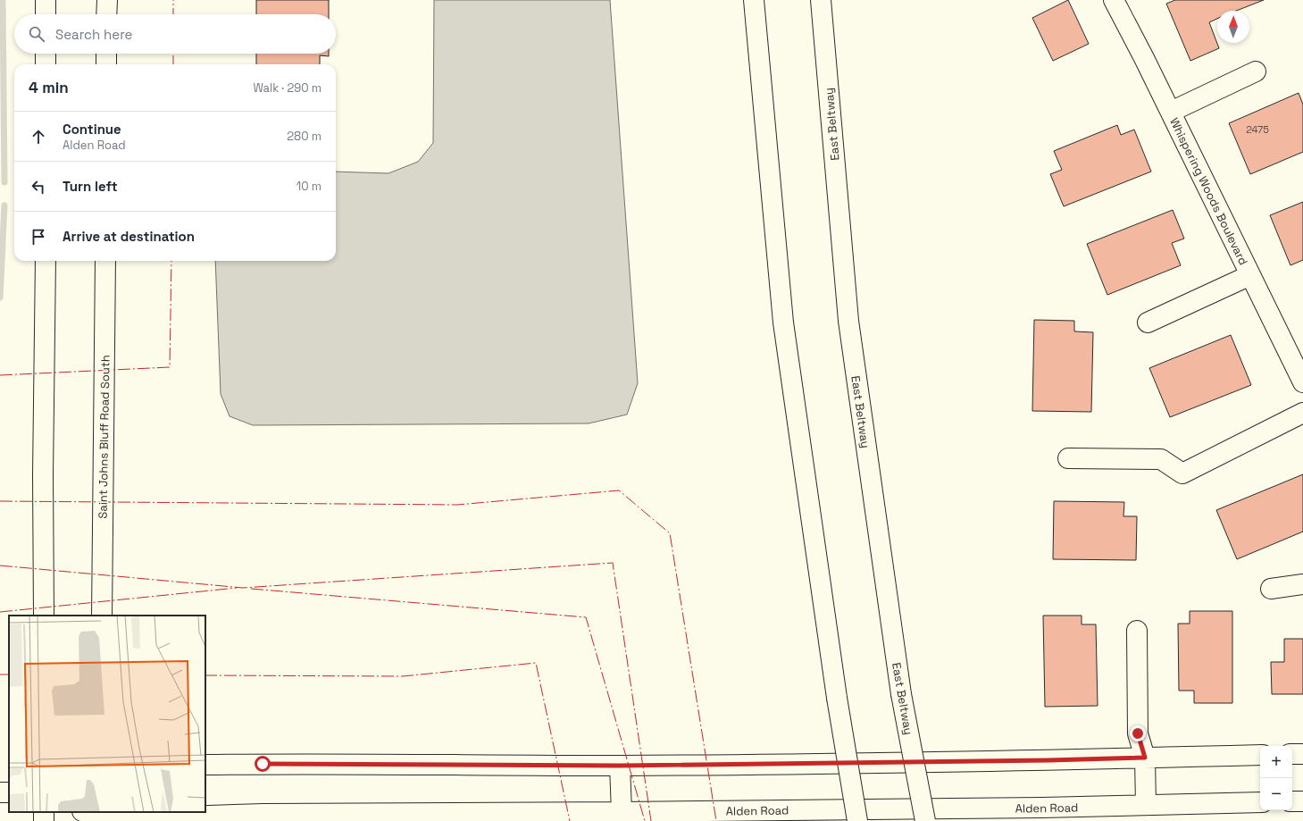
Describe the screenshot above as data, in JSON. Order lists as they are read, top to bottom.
{
  "streets": {
    "main road": [
      "East Beltway",
      "Whispering Woods Boulevard",
      "Saint Johns Bluff Road South",
      "Alden Road"
    ]
  },
  "house_numbers": ["2475"],
  "north": "top",
  "page": {
    "search": "Search here",
    "heading": ["4 min", "Walk · 290 m"],
    "list": [
      ["Continue", "Alden Road", "280 m"],
      ["Turn left", "10 m"],
      "Arrive at destination"
    ],
    "map_buttons": ["+", "−"]
  }
}
